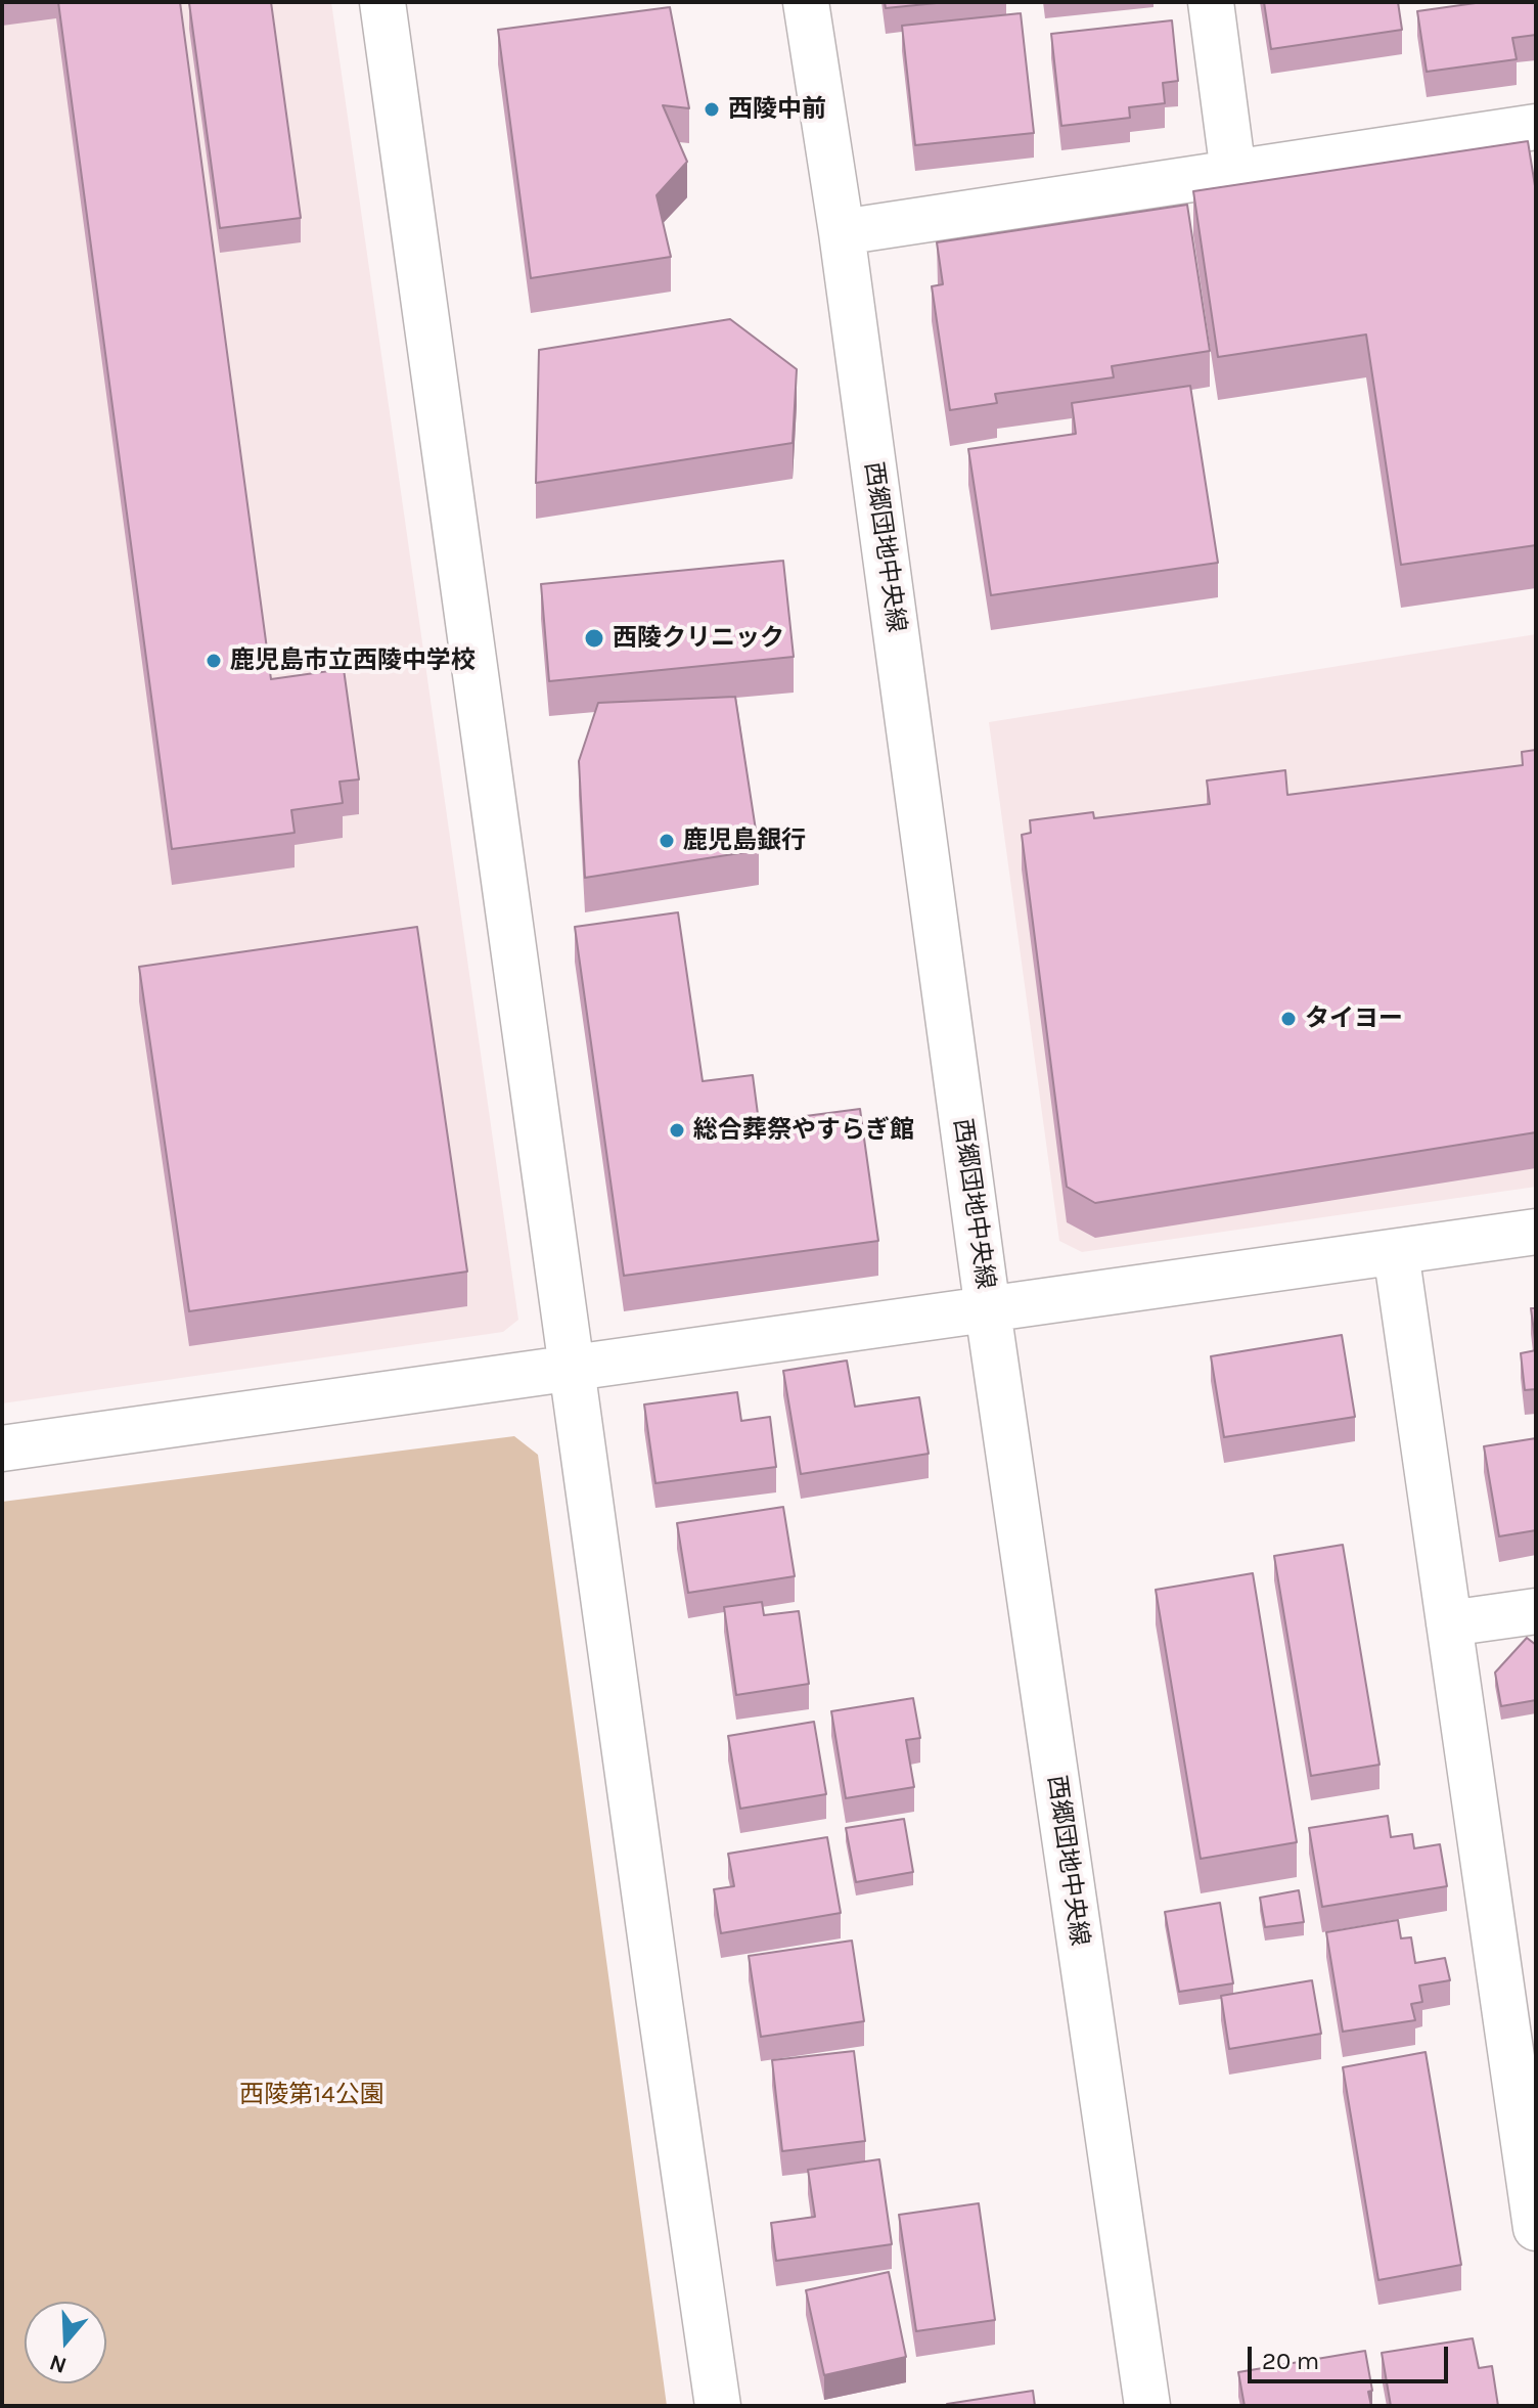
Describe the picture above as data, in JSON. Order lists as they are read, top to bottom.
{
  "streets": {
    "street": ["西郷団地中央線"]
  },
  "parks": ["西陵第14公園"],
  "places": [
    "西陵中前",
    "西陵クリニック",
    "鹿児島市立西陵中学校",
    "鹿児島銀行",
    "タイヨー",
    "総合葬祭やすらぎ館"
  ],
  "scale_bar": "20 m",
  "north": "bottom"
}
